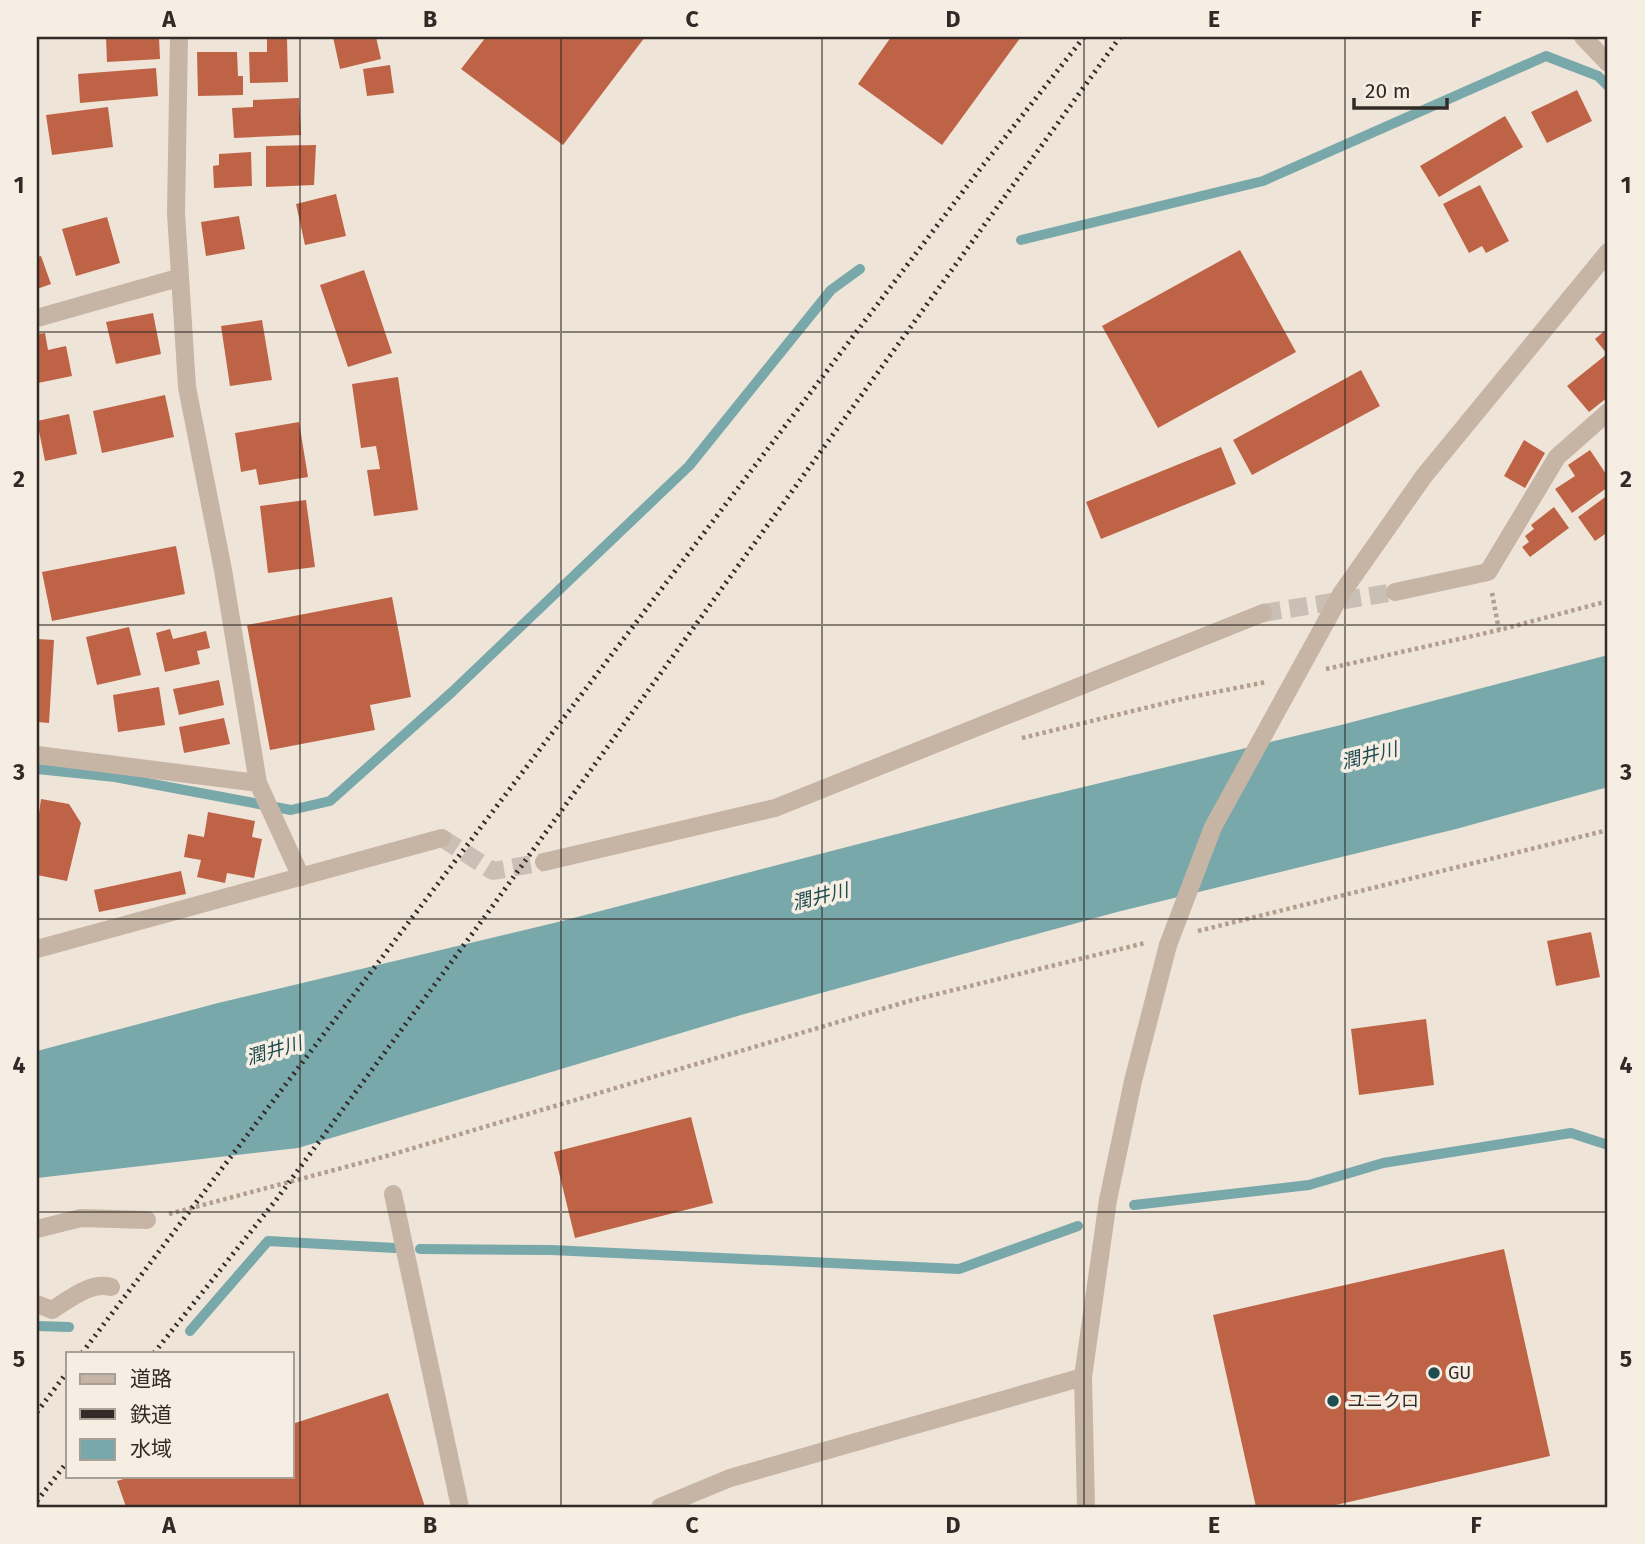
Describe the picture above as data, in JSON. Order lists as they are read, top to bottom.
{
  "water": ["潤井川"],
  "places": ["GU", "ユニクロ"],
  "legend": ["道路", "鉄道", "水域"],
  "scale_bar": "20 m",
  "grid": {
    "columns": [
      "A",
      "B",
      "C",
      "D",
      "E",
      "F"
    ],
    "rows": [
      "1",
      "2",
      "3",
      "4",
      "5"
    ]
  }
}
